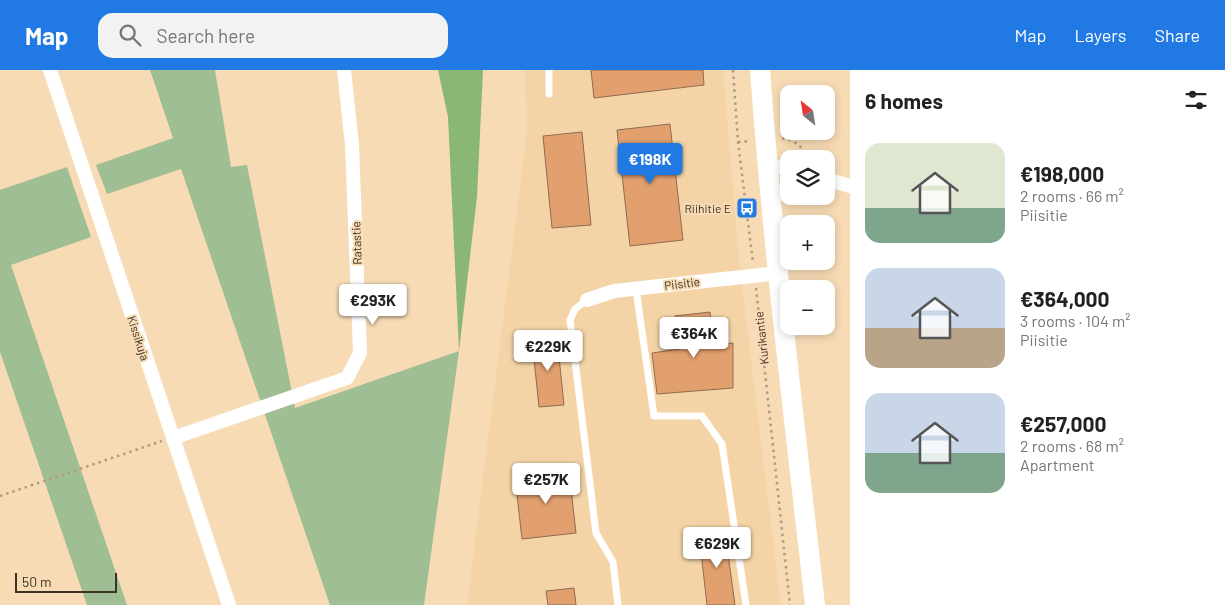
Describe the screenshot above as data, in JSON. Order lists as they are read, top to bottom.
{
  "streets": {
    "street": [
      "Ratastie",
      "Piisitie",
      "Kissikuja",
      "Kurikantie"
    ]
  },
  "crossings": [
    ["Ratastie", "Kissikuja"],
    ["Piisitie", "Kurikantie"]
  ],
  "places": {
    "bus stop": ["Riihitie E"]
  },
  "scale_bar": "50 m",
  "north": "top left",
  "page": {
    "header": "Map",
    "search": "Search here",
    "nav": ["Map", "Layers", "Share"],
    "heading": "6 homes",
    "map_buttons": ["+", "−"],
    "list": [
      {
        "name": "€198,000",
        "note": "2 rooms · 66 m² · Piisitie"
      },
      {
        "name": "€364,000",
        "note": "3 rooms · 104 m² · Piisitie"
      },
      {
        "name": "€257,000",
        "note": "2 rooms · 68 m² · Apartment"
      }
    ],
    "price": [
      "€198K",
      "€293K",
      "€364K",
      "€229K",
      "€257K",
      "€629K"
    ],
    "scale": "50 m"
  }
}
